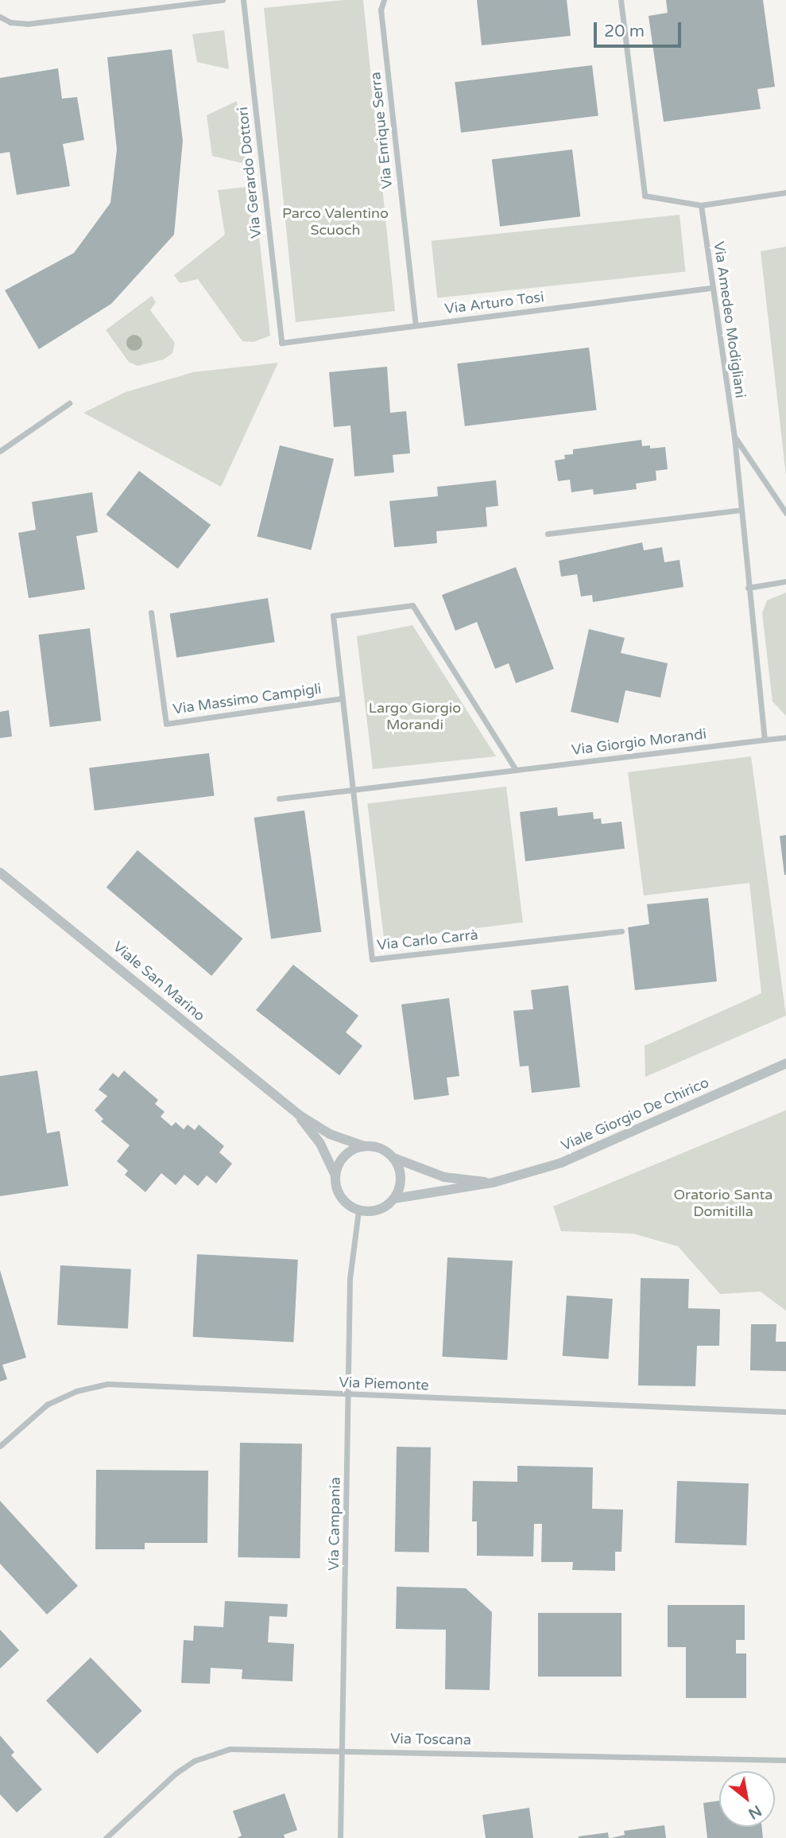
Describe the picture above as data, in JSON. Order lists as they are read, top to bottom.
{
  "streets": {
    "street": [
      "Via Enrique Serra",
      "Via Gerardo Dottori",
      "Via Arturo Tosi",
      "Via Amedeo Modigliani",
      "Via Massimo Campigli",
      "Via Giorgio Morandi",
      "Via Carlo Carrà",
      "Viale San Marino",
      "Viale Giorgio De Chirico",
      "Via Piemonte",
      "Via Campania",
      "Via Toscana"
    ]
  },
  "crossings": [
    ["Via Enrique Serra", "Via Arturo Tosi"],
    ["Via Gerardo Dottori", "Via Arturo Tosi"],
    ["Via Arturo Tosi", "Via Amedeo Modigliani"],
    ["Via Amedeo Modigliani", "Via Giorgio Morandi"],
    ["Viale San Marino", "Viale Giorgio De Chirico"],
    ["Viale San Marino", "Via Campania"],
    ["Viale Giorgio De Chirico", "Via Campania"],
    ["Via Piemonte", "Via Campania"],
    ["Via Campania", "Via Toscana"]
  ],
  "parks": ["Parco Valentino Scuoch", "Largo Giorgio Morandi", "Oratorio Santa Domitilla"],
  "scale_bar": "20 m",
  "north": "bottom right"
}
